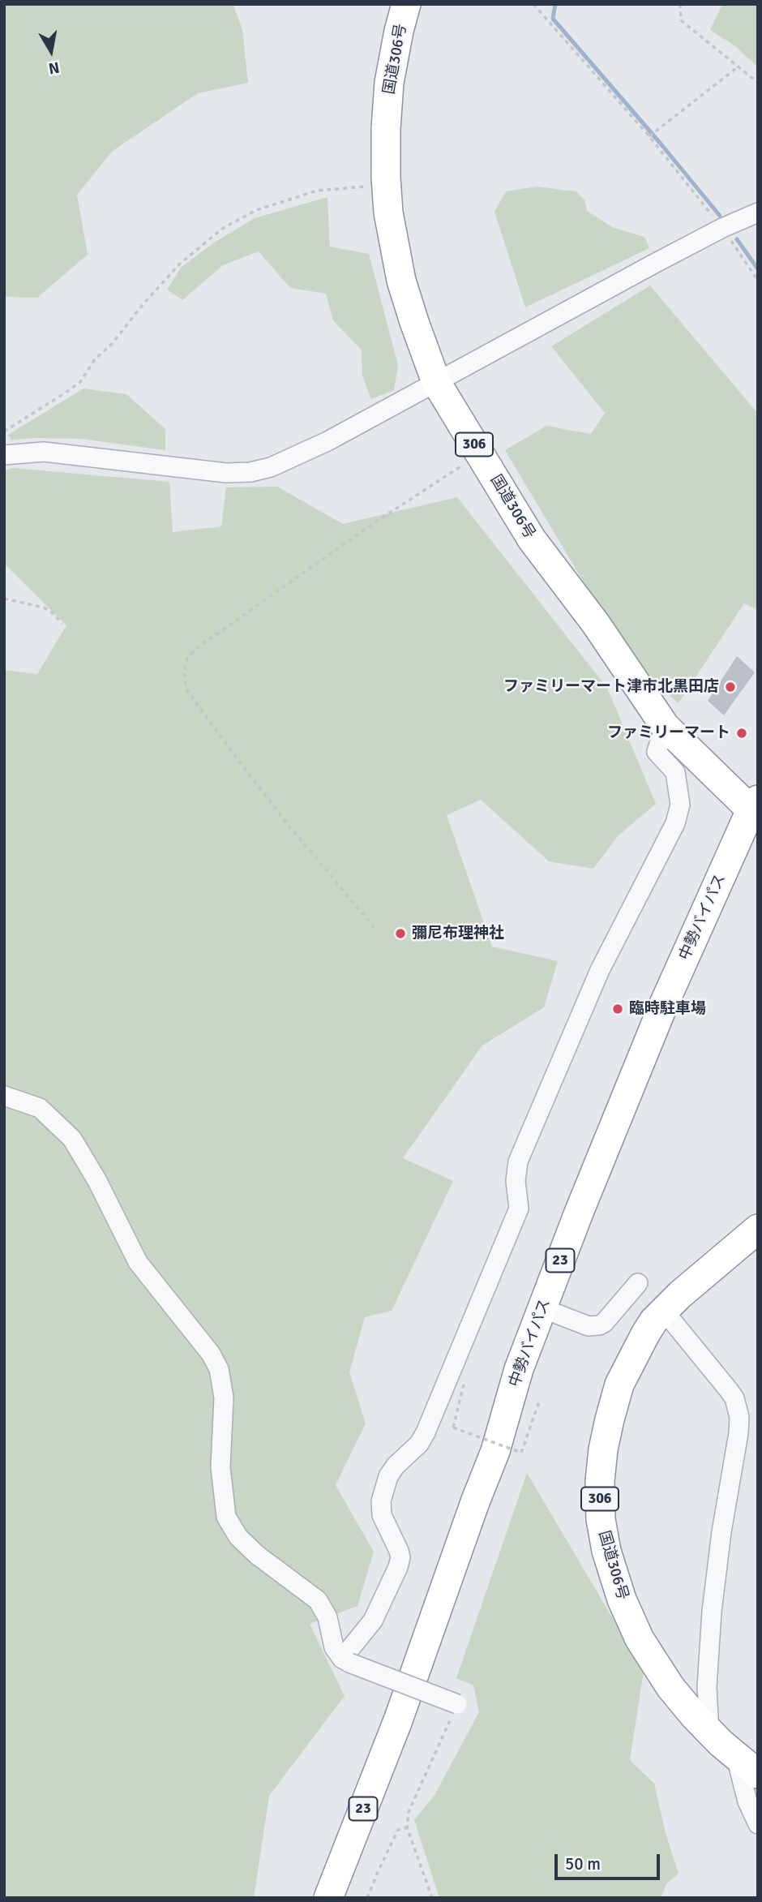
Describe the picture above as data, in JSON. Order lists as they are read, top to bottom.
{
  "streets": {
    "highway": [
      "国道306号",
      "306",
      "中勢バイパス",
      "23"
    ]
  },
  "crossings": [
    ["国道306号", "中勢バイパス"]
  ],
  "places": [
    "ファミリーマート津市北黒田店",
    "ファミリーマート",
    "彌尼布理神社",
    "臨時駐車場"
  ],
  "scale_bar": "50 m",
  "north": "bottom"
}
